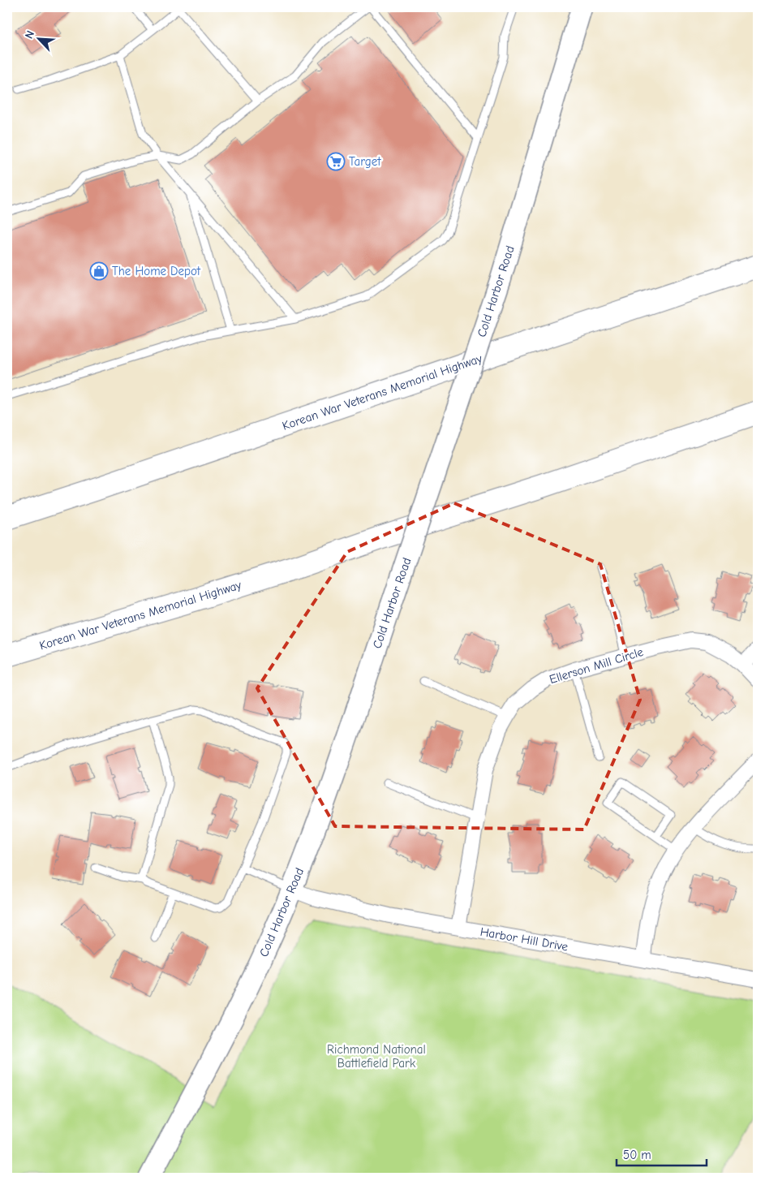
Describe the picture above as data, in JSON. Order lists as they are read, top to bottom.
{
  "streets": {
    "highway": ["Korean War Veterans Memorial Highway"],
    "main road": ["Cold Harbor Road"],
    "street": ["Ellerson Mill Circle", "Harbor Hill Drive"]
  },
  "crossings": [
    ["Cold Harbor Road", "Harbor Hill Drive"],
    ["Ellerson Mill Circle", "Harbor Hill Drive"]
  ],
  "parks": ["Richmond National Battlefield Park"],
  "places": {
    "supermarket": ["Target"],
    "shop": ["The Home Depot"]
  },
  "scale_bar": "50 m",
  "north": "top left"
}
